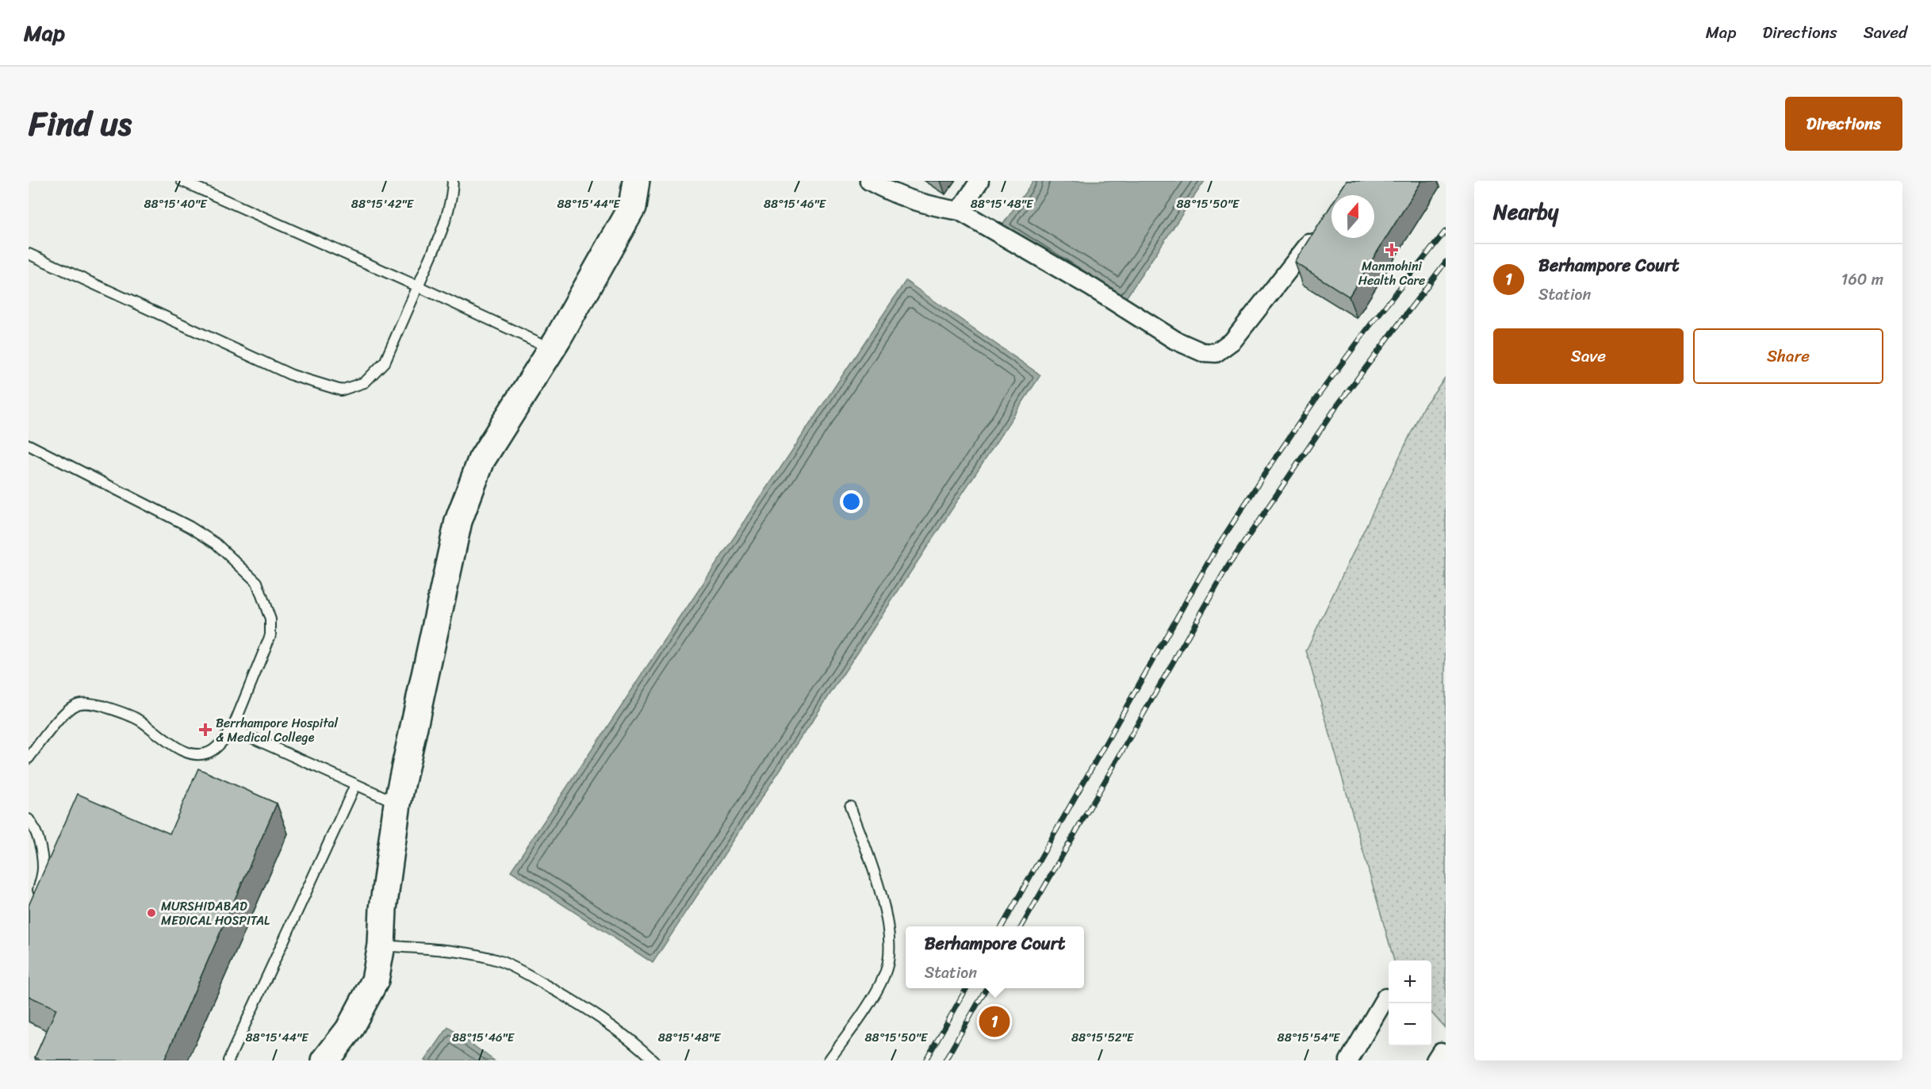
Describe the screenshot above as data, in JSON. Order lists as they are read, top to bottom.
{
  "places": {
    "health": ["Manmohini Health Care", "Berrhampore Hospital & Medical College"],
    "other": ["MURSHIDABAD MEDICAL HOSPITAL"]
  },
  "north": "top",
  "page": {
    "header": "Map",
    "nav": ["Map", "Directions", "Saved"],
    "title": "Find us",
    "buttons": [
      "Directions",
      ["Save", "Share"]
    ],
    "heading": "Nearby",
    "list": [
      {
        "mark": "1",
        "name": "Berhampore Court",
        "note": "Station",
        "value": "160 m"
      }
    ],
    "popup": ["Berhampore Court", "Station"],
    "map_buttons": ["+", "−"],
    "pins": "1"
  },
  "coordinates": [
    "88°15'46\"E",
    "88°15'50\"E",
    "88°15'40\"E",
    "88°15'42\"E",
    "88°15'44\"E",
    "88°15'48\"E",
    "88°15'52\"E",
    "88°15'54\"E"
  ]
}
